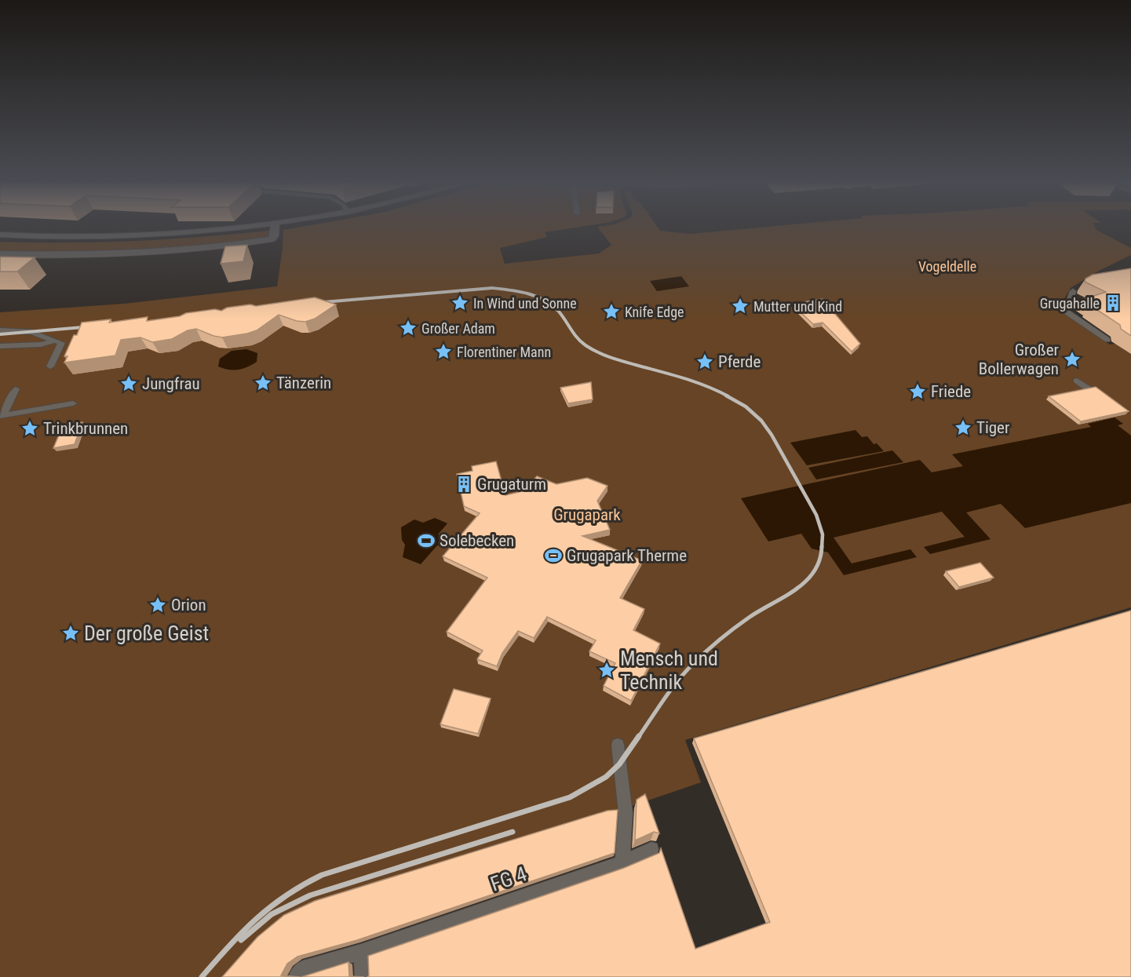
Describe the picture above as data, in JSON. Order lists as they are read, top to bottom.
{
  "streets": {
    "lane": ["FG 4"]
  },
  "parks": ["Vogeldelle", "Grugapark"],
  "places": {
    "place": [
      "In Wind und Sonne",
      "Mutter und Kind",
      "Knife Edge",
      "Großer Adam",
      "Florentiner Mann",
      "Großer Bollerwagen",
      "Pferde",
      "Tänzerin",
      "Jungfrau",
      "Friede",
      "Tiger",
      "Trinkbrunnen",
      "Orion",
      "Der große Geist",
      "Mensch und Technik"
    ],
    "building": ["Grugahalle", "Grugaturm"],
    "sports": ["Solebecken", "Grugapark Therme"]
  }
}
